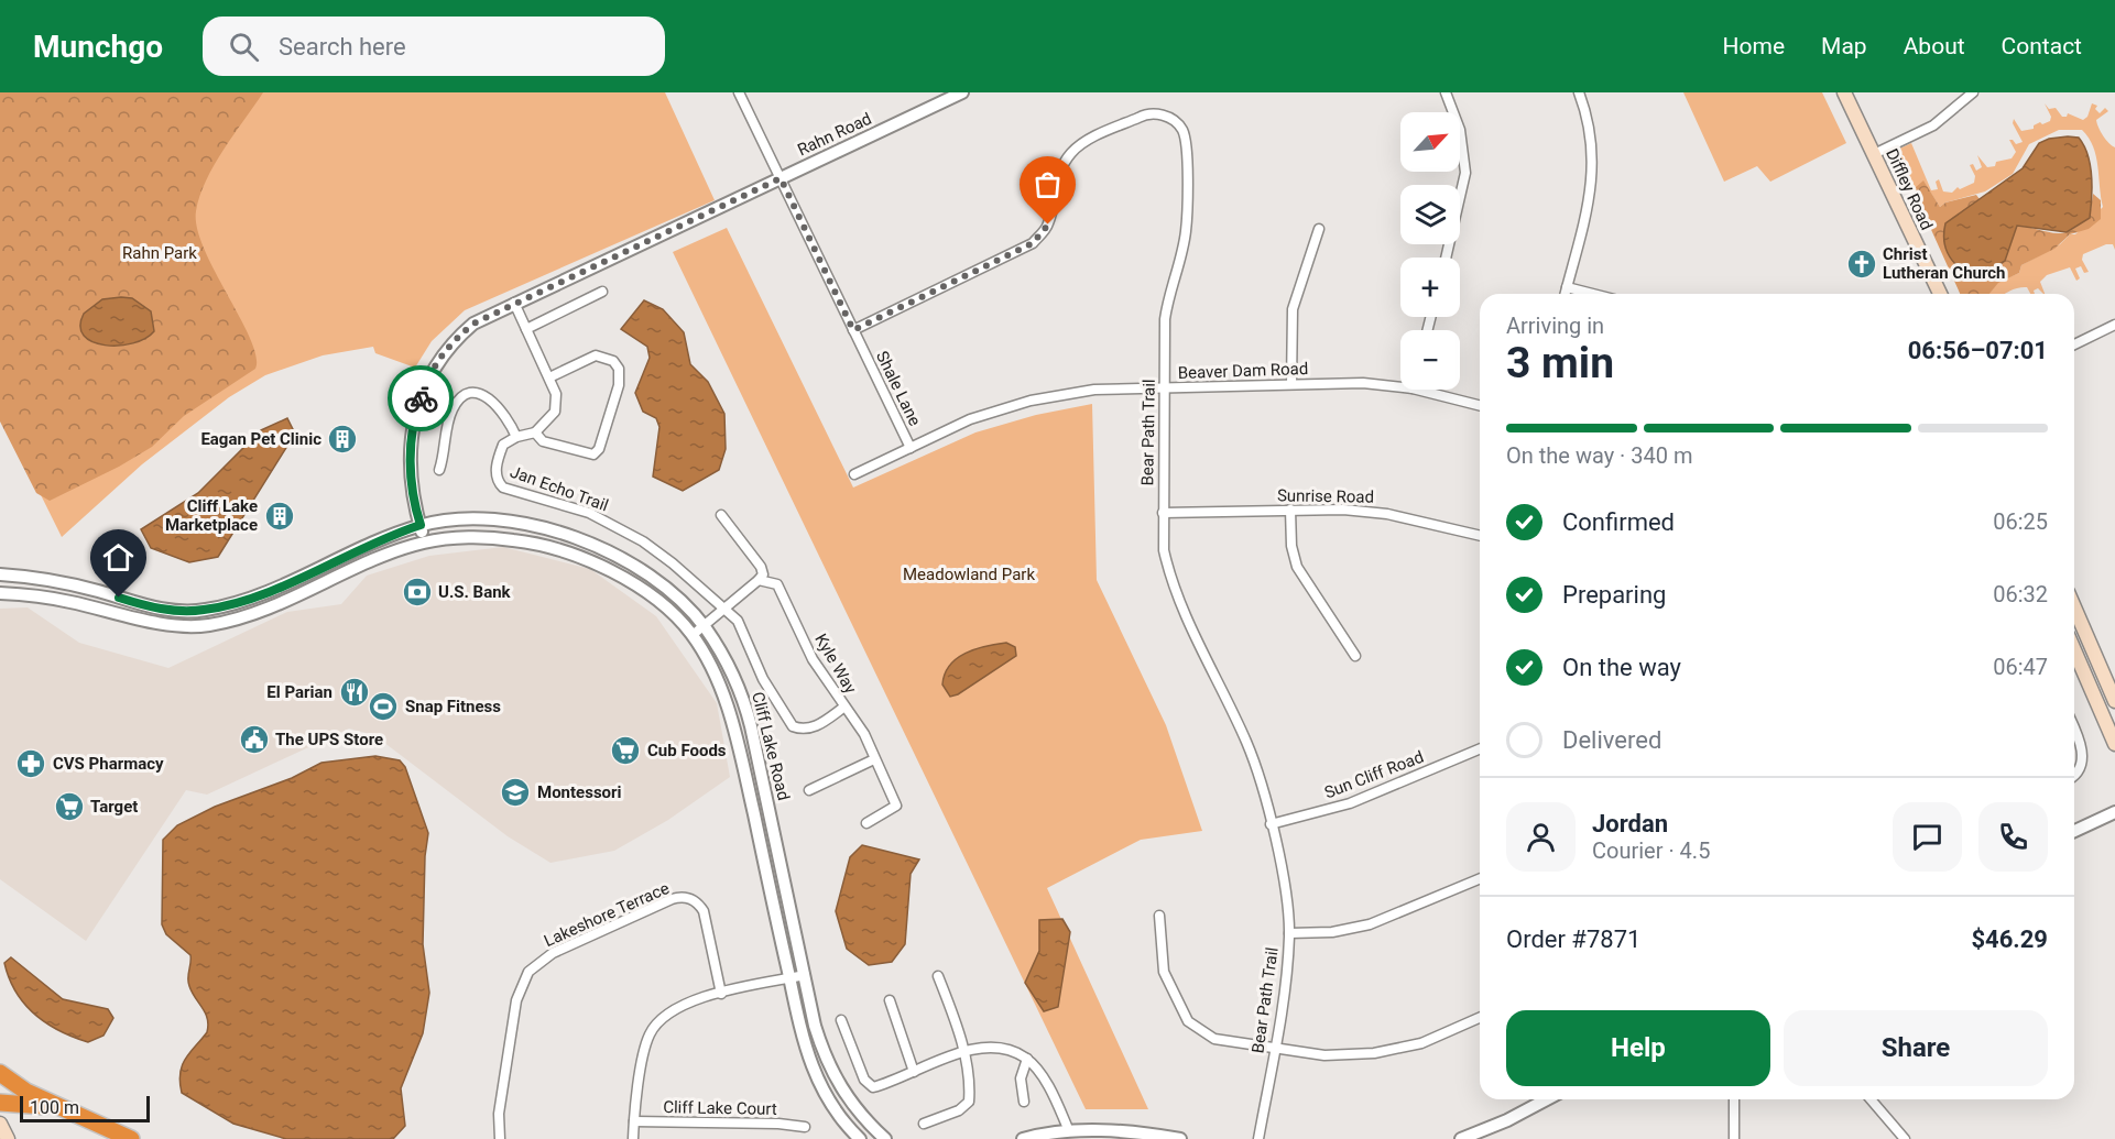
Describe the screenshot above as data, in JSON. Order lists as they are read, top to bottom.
{
  "streets": {
    "main road": ["Diffley Road"],
    "street": [
      "Rahn Road",
      "Beaver Dam Road",
      "Shale Lane",
      "Bear Path Trail",
      "Jan Echo Trail",
      "Sunrise Road",
      "Kyle Way",
      "Cliff Lake Road",
      "Sun Cliff Road",
      "Lakeshore Terrace",
      "Cliff Lake Court"
    ]
  },
  "crossings": [
    ["Rahn Road", "Shale Lane"],
    ["Rahn Road", "Cliff Lake Road"],
    ["Beaver Dam Road", "Shale Lane"],
    ["Beaver Dam Road", "Bear Path Trail"],
    ["Shale Lane", "Bear Path Trail"],
    ["Bear Path Trail", "Sunrise Road"],
    ["Bear Path Trail", "Sun Cliff Road"],
    ["Jan Echo Trail", "Kyle Way"]
  ],
  "parks": ["Rahn Park", "Meadowland Park"],
  "places": {
    "church": ["Christ Lutheran Church"],
    "building": ["Eagan Pet Clinic", "Cliff Lake Marketplace"],
    "bank": ["U.S. Bank"],
    "restaurant": ["El Parian"],
    "sports": ["Snap Fitness"],
    "public building": ["The UPS Store"],
    "supermarket": ["Cub Foods", "Target"],
    "pharmacy": ["CVS Pharmacy"],
    "school or university": ["Montessori"]
  },
  "scale_bar": "100 m",
  "north": "top right",
  "page": {
    "header": "Munchgo",
    "search": "Search here",
    "nav": [
      "Home",
      "Map",
      "About",
      "Contact"
    ],
    "map_buttons": ["+", "−"],
    "heading": ["3 min", "Arriving in", "06:56–07:01"],
    "panel": [
      "Jordan",
      "Courier · 4.5",
      "Order #7871",
      "$46.29"
    ],
    "bar": "On the way · 340 m",
    "list": [
      ["Confirmed", "06:25"],
      ["Preparing", "06:32"],
      ["On the way", "06:47"],
      "Delivered"
    ],
    "buttons": ["Help", "Share"],
    "scale": "100 m"
  }
}
